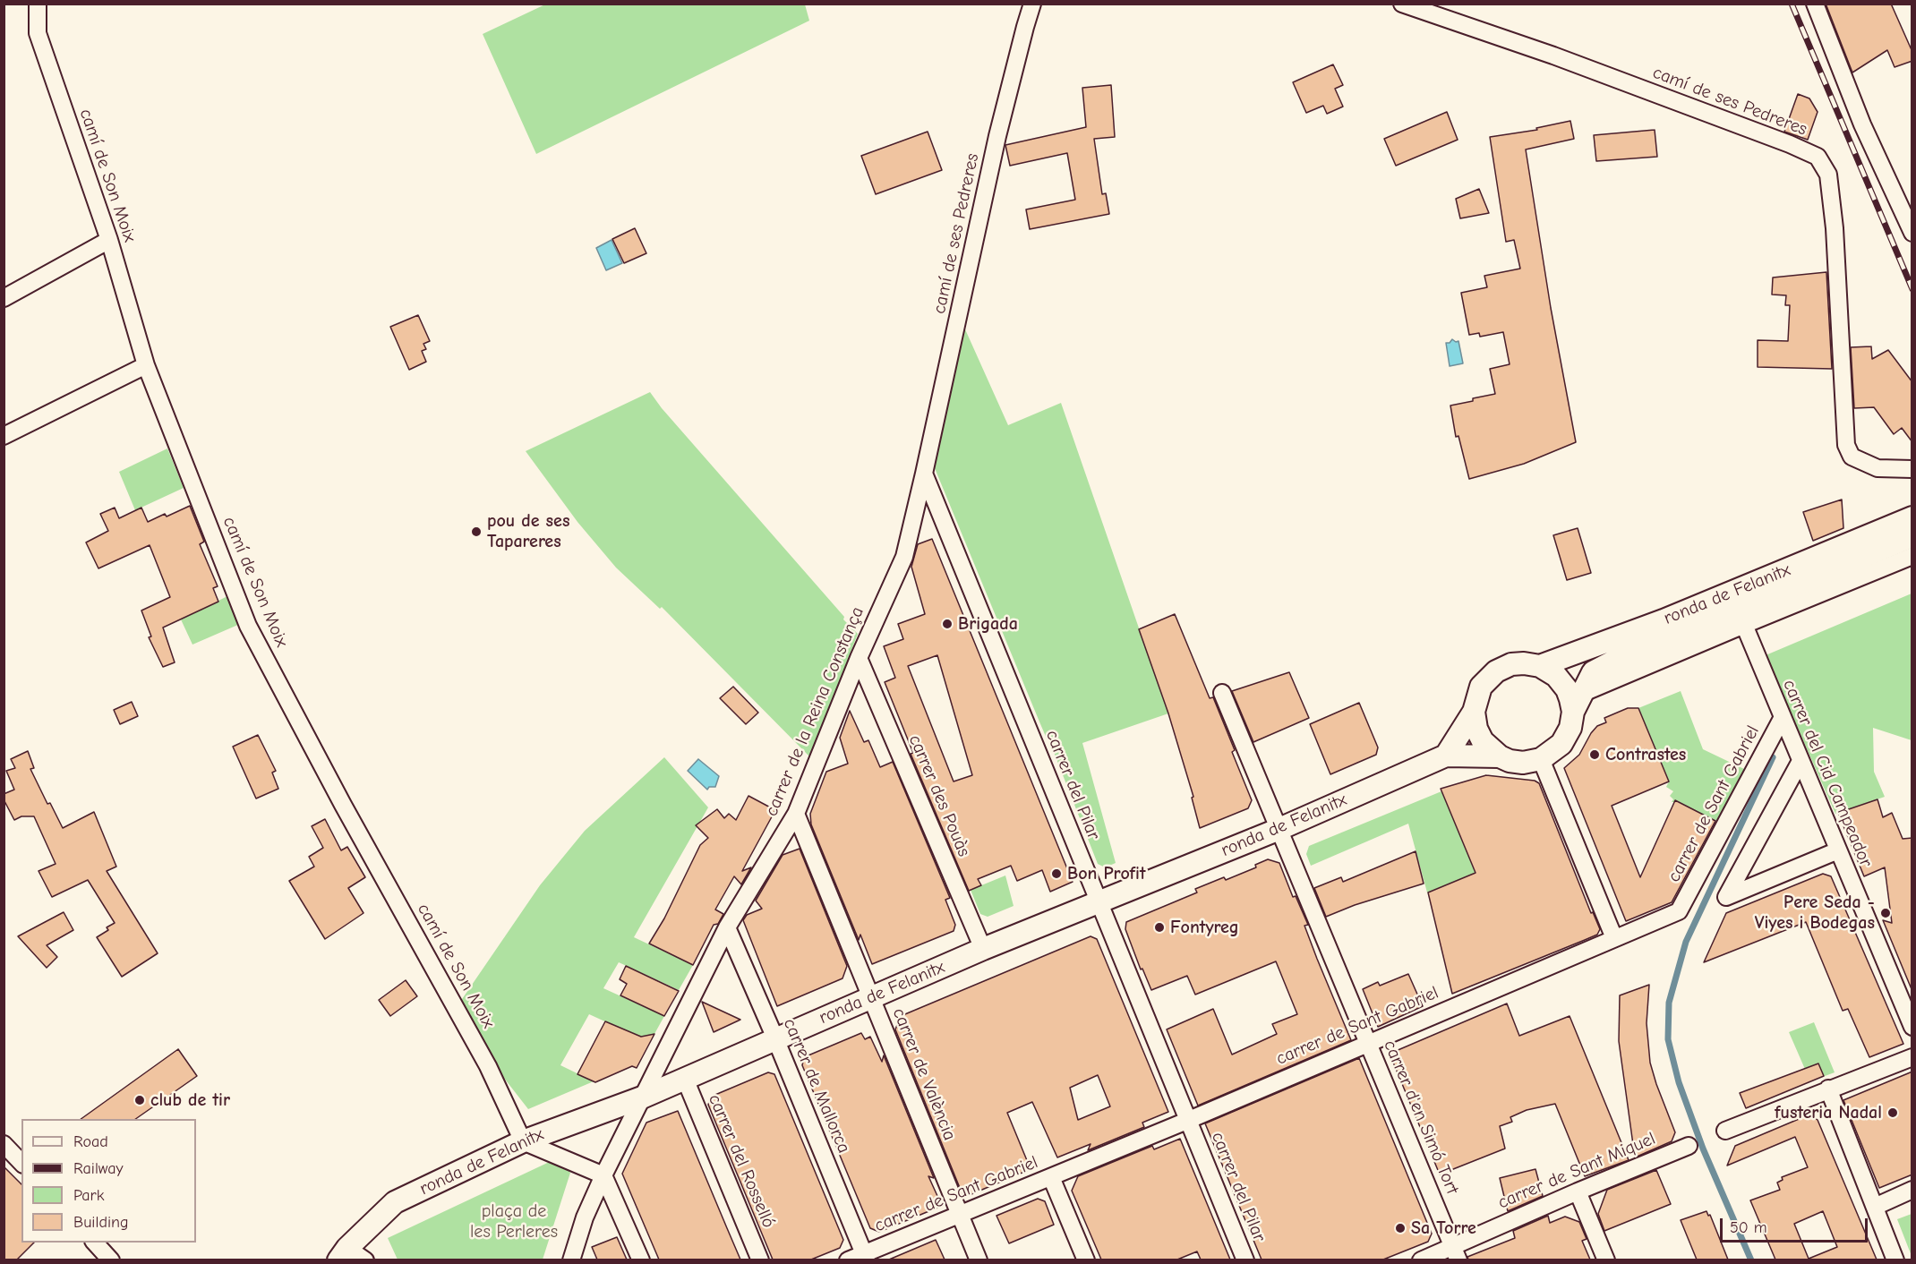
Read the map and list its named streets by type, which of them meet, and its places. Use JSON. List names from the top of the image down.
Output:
{
  "streets": {
    "main road": ["ronda de Felanitx"],
    "street": [
      "camí de ses Pedreres",
      "camí de Son Moix",
      "carrer de la Reina Constança",
      "carrer del Cid Campeador",
      "carrer del Pilar",
      "carrer des Pouàs",
      "carrer de Sant Gabriel",
      "carrer de València",
      "carrer de Mallorca",
      "carrer d'en Simó Tort",
      "carrer del Rosselló",
      "carrer de Sant Miquel"
    ]
  },
  "crossings": [
    ["camí de ses Pedreres", "carrer de la Reina Constança"],
    ["camí de ses Pedreres", "carrer del Pilar"],
    ["camí de Son Moix", "ronda de Felanitx"],
    ["ronda de Felanitx", "carrer de la Reina Constança"],
    ["ronda de Felanitx", "carrer del Pilar"],
    ["ronda de Felanitx", "carrer des Pouàs"],
    ["ronda de Felanitx", "carrer de València"],
    ["ronda de Felanitx", "carrer de Mallorca"],
    ["ronda de Felanitx", "carrer d'en Simó Tort"],
    ["ronda de Felanitx", "carrer del Rosselló"],
    ["carrer de la Reina Constança", "carrer del Pilar"],
    ["carrer de la Reina Constança", "carrer des Pouàs"],
    ["carrer de la Reina Constança", "carrer de València"],
    ["carrer de la Reina Constança", "carrer de Mallorca"],
    ["carrer del Cid Campeador", "carrer de Sant Gabriel"],
    ["carrer del Pilar", "carrer de Sant Gabriel"],
    ["carrer de Sant Gabriel", "carrer de València"],
    ["carrer de Sant Gabriel", "carrer de Mallorca"],
    ["carrer de Sant Gabriel", "carrer d'en Simó Tort"],
    ["carrer d'en Simó Tort", "carrer de Sant Miquel"]
  ],
  "parks": ["plaça de les Perleres"],
  "places": [
    "pou de ses Tapareres",
    "Brigada",
    "Contrastes",
    "Bon Profit",
    "Pere Seda - Viyes i Bodegas",
    "Fontyreg",
    "club de tir",
    "fusteria Nadal",
    "Sa Torre"
  ],
  "legend": [
    "Road",
    "Railway",
    "Park",
    "Building"
  ],
  "scale_bar": "50 m"
}
